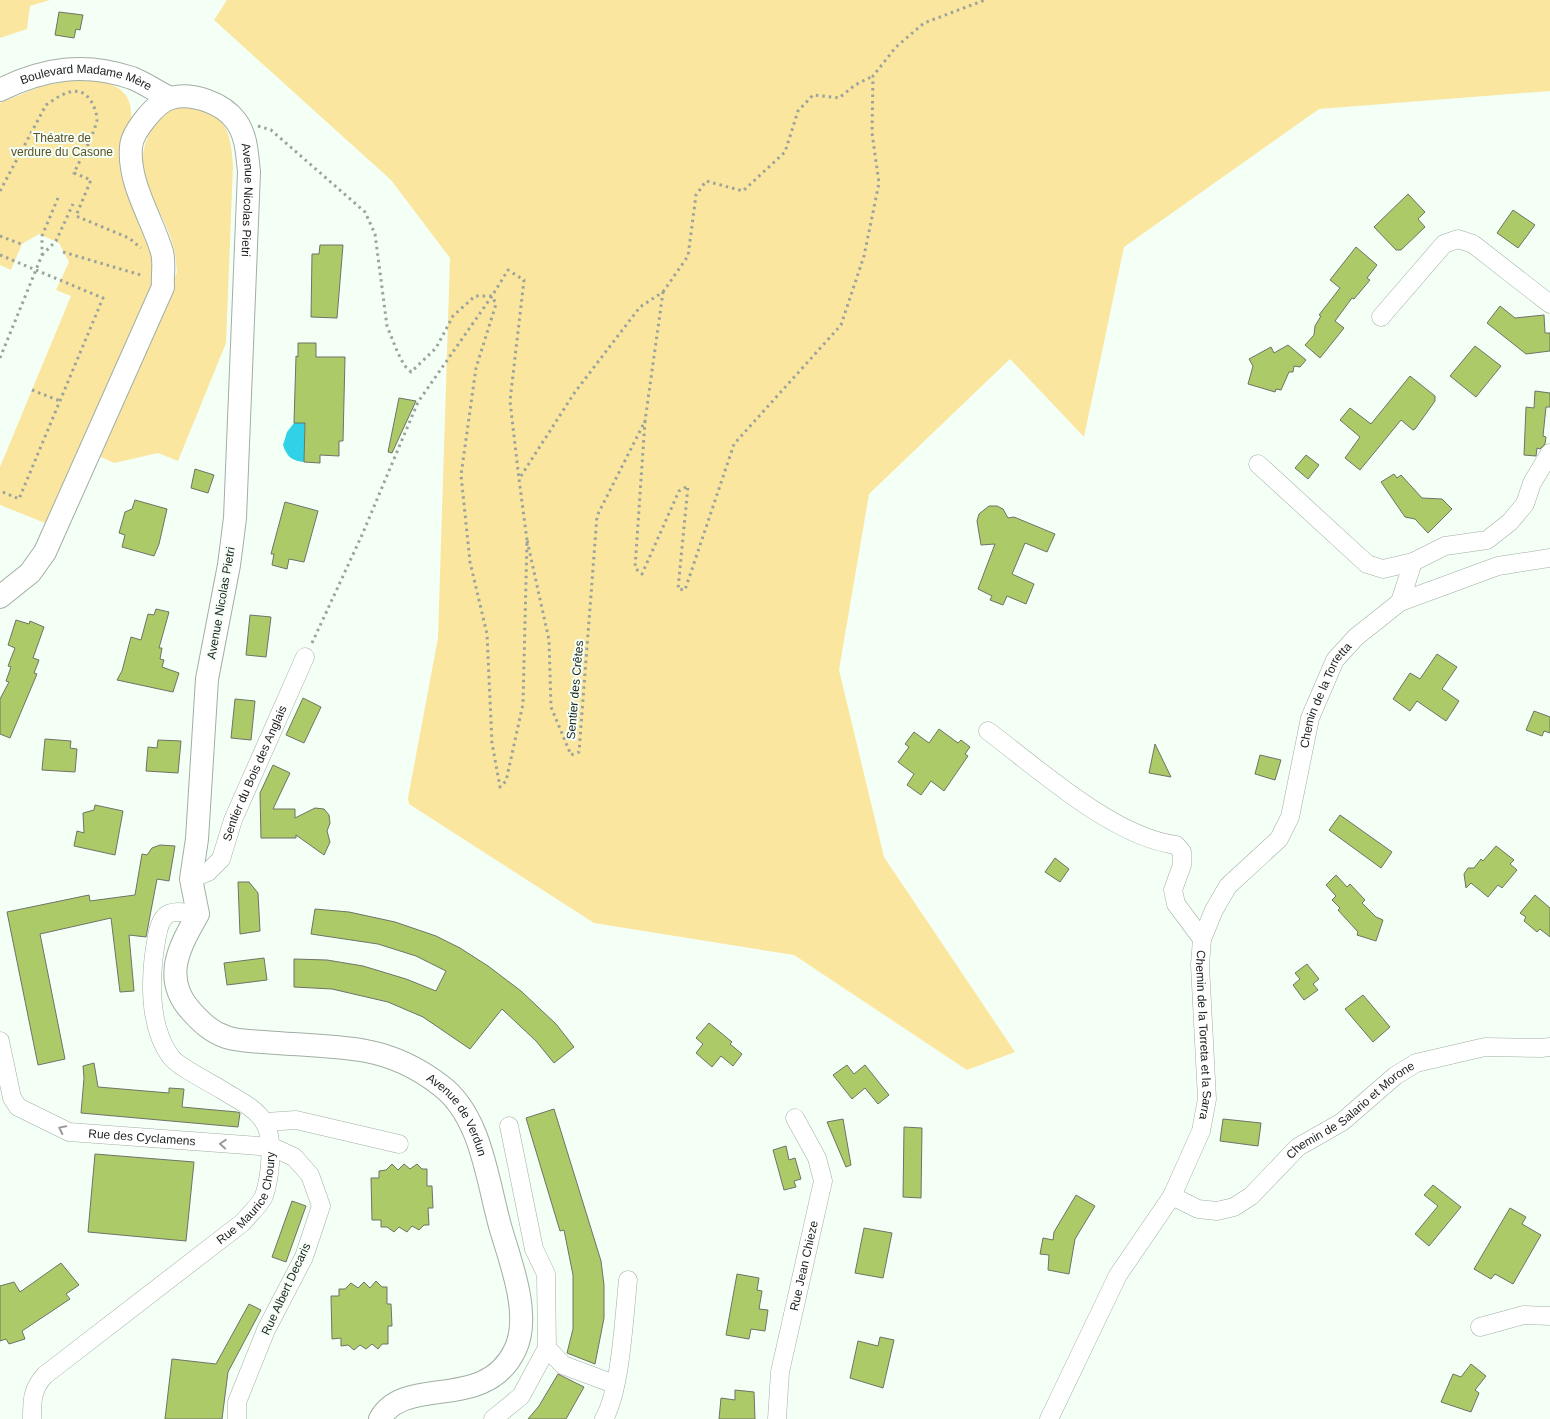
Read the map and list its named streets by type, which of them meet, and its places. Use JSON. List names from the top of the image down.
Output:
{
  "streets": {
    "main road": ["Boulevard Madame Mère", "Avenue Nicolas Pietri", "Avenue de Verdun"],
    "street": [
      "Chemin de la Torretta",
      "Sentier du Bois des Anglais",
      "Chemin de la Torreta et la Sarra",
      "Chemin de Salario et Morone",
      "Rue des Cyclamens",
      "Rue Maurice Choury",
      "Rue Jean Chieze",
      "Rue Albert Decaris"
    ],
    "path": ["Sentier des Crêtes"]
  },
  "crossings": [
    ["Boulevard Madame Mère", "Avenue Nicolas Pietri"],
    ["Avenue Nicolas Pietri", "Sentier du Bois des Anglais"],
    ["Avenue Nicolas Pietri", "Avenue de Verdun"],
    ["Chemin de la Torretta", "Chemin de la Torreta et la Sarra"],
    ["Chemin de la Torreta et la Sarra", "Chemin de Salario et Morone"],
    ["Rue des Cyclamens", "Rue Maurice Choury"],
    ["Rue des Cyclamens", "Rue Albert Decaris"],
    ["Rue Maurice Choury", "Rue Albert Decaris"]
  ],
  "one_way": ["Rue des Cyclamens"],
  "parks": ["Théatre de verdure du Casone"]
}
